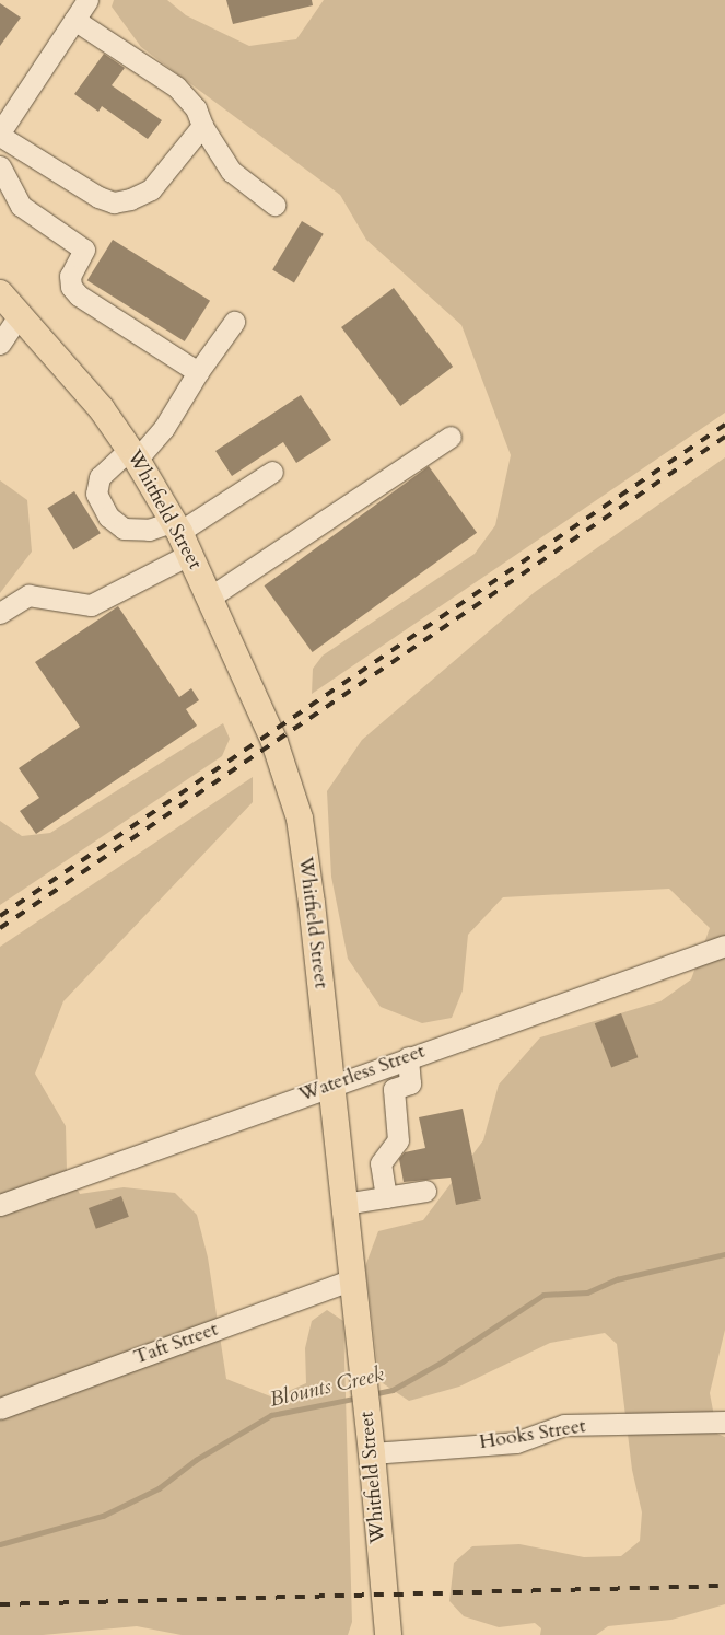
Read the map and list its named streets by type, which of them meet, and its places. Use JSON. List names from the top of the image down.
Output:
{
  "streets": {
    "main road": ["Whitfield Street"],
    "street": ["Waterless Street", "Taft Street", "Hooks Street"]
  },
  "crossings": [
    ["Whitfield Street", "Waterless Street"],
    ["Whitfield Street", "Taft Street"],
    ["Whitfield Street", "Hooks Street"]
  ],
  "water": ["Blounts Creek"]
}
